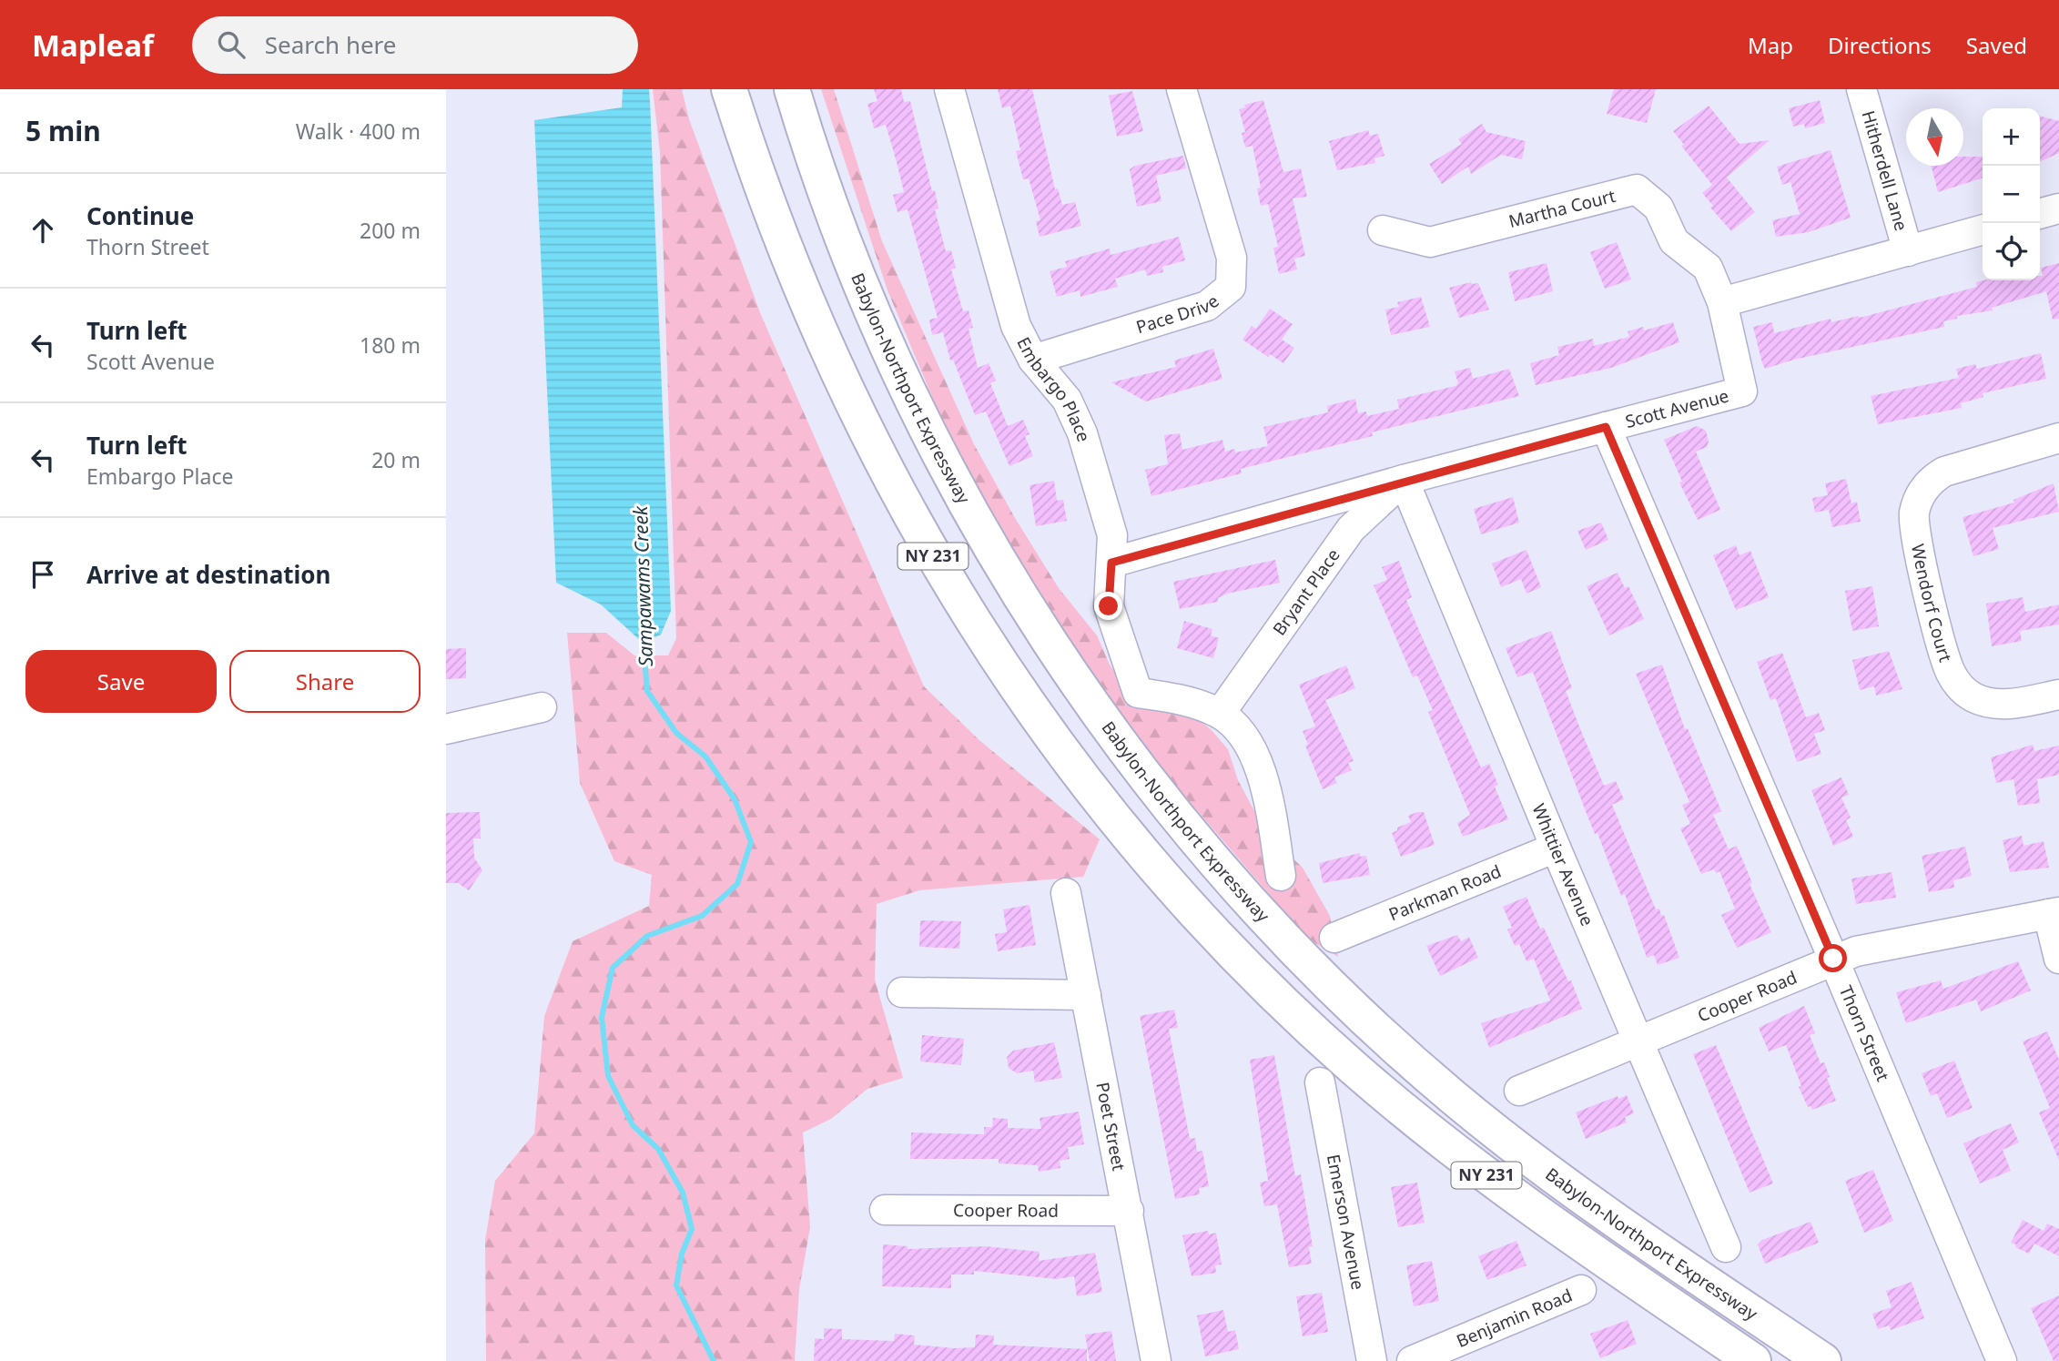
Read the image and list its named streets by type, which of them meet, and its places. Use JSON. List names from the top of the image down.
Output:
{
  "streets": {
    "main road": ["Babylon-Northport Expressway", "NY 231"],
    "street": [
      "Hitherdell Lane",
      "Martha Court",
      "Pace Drive",
      "Embargo Place",
      "Scott Avenue",
      "Bryant Place",
      "Wendorf Court",
      "Whittier Avenue",
      "Parkman Road",
      "Cooper Road",
      "Thorn Street",
      "Poet Street",
      "Emerson Avenue",
      "Benjamin Road"
    ]
  },
  "crossings": [
    ["Martha Court", "Scott Avenue"],
    ["Pace Drive", "Embargo Place"],
    ["Embargo Place", "Scott Avenue"],
    ["Embargo Place", "Bryant Place"],
    ["Scott Avenue", "Bryant Place"],
    ["Scott Avenue", "Whittier Avenue"],
    ["Scott Avenue", "Thorn Street"],
    ["Bryant Place", "Whittier Avenue"],
    ["Whittier Avenue", "Parkman Road"],
    ["Whittier Avenue", "Cooper Road"],
    ["Cooper Road", "Thorn Street"],
    ["Cooper Road", "Poet Street"]
  ],
  "water": ["Sampawams Creek"],
  "north": "bottom",
  "page": {
    "header": "Mapleaf",
    "search": "Search here",
    "nav": ["Map", "Directions", "Saved"],
    "heading": ["5 min", "Walk · 400 m"],
    "map_buttons": ["+", "−"],
    "list": [
      ["Continue", "Thorn Street", "200 m"],
      ["Turn left", "Scott Avenue", "180 m"],
      ["Turn left", "Embargo Place", "20 m"],
      "Arrive at destination"
    ],
    "buttons": ["Save", "Share"]
  }
}
